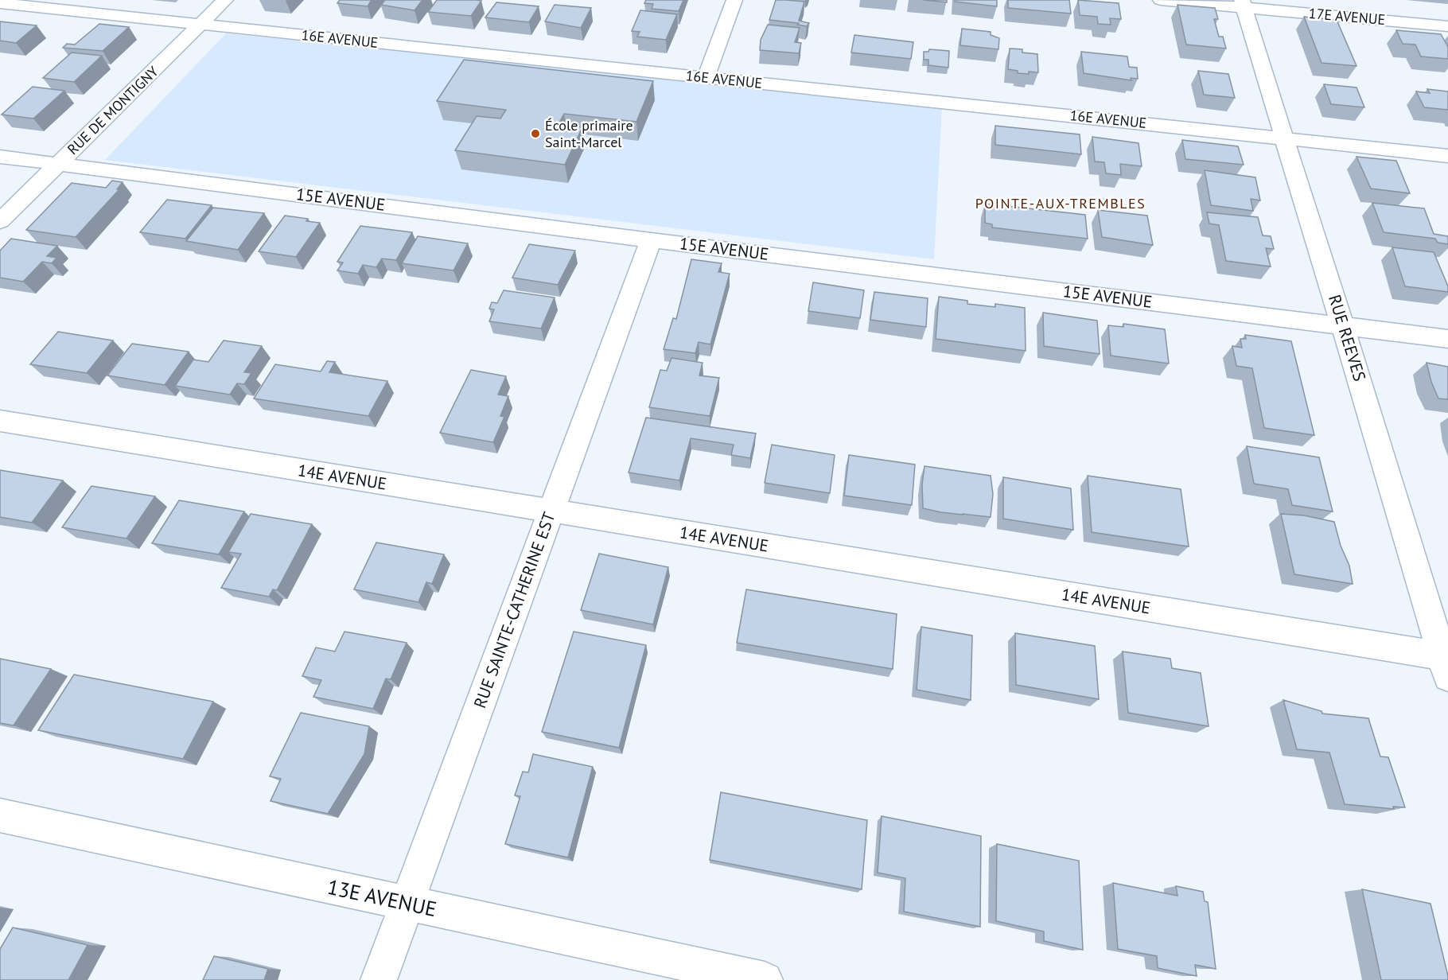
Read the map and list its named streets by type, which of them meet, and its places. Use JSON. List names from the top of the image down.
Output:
{
  "streets": {
    "street": [
      "17E AVENUE",
      "16E AVENUE",
      "RUE DE MONTIGNY",
      "15E AVENUE",
      "RUE REEVES",
      "14E AVENUE",
      "RUE SAINTE-CATHERINE EST",
      "13E AVENUE"
    ]
  },
  "crossings": [
    ["17E AVENUE", "RUE REEVES"],
    ["16E AVENUE", "RUE DE MONTIGNY"],
    ["16E AVENUE", "RUE REEVES"],
    ["RUE DE MONTIGNY", "15E AVENUE"],
    ["15E AVENUE", "RUE REEVES"],
    ["15E AVENUE", "RUE SAINTE-CATHERINE EST"],
    ["RUE REEVES", "14E AVENUE"],
    ["14E AVENUE", "RUE SAINTE-CATHERINE EST"],
    ["RUE SAINTE-CATHERINE EST", "13E AVENUE"]
  ],
  "districts": ["POINTE-AUX-TREMBLES"],
  "places": ["École primaire Saint-Marcel"]
}
